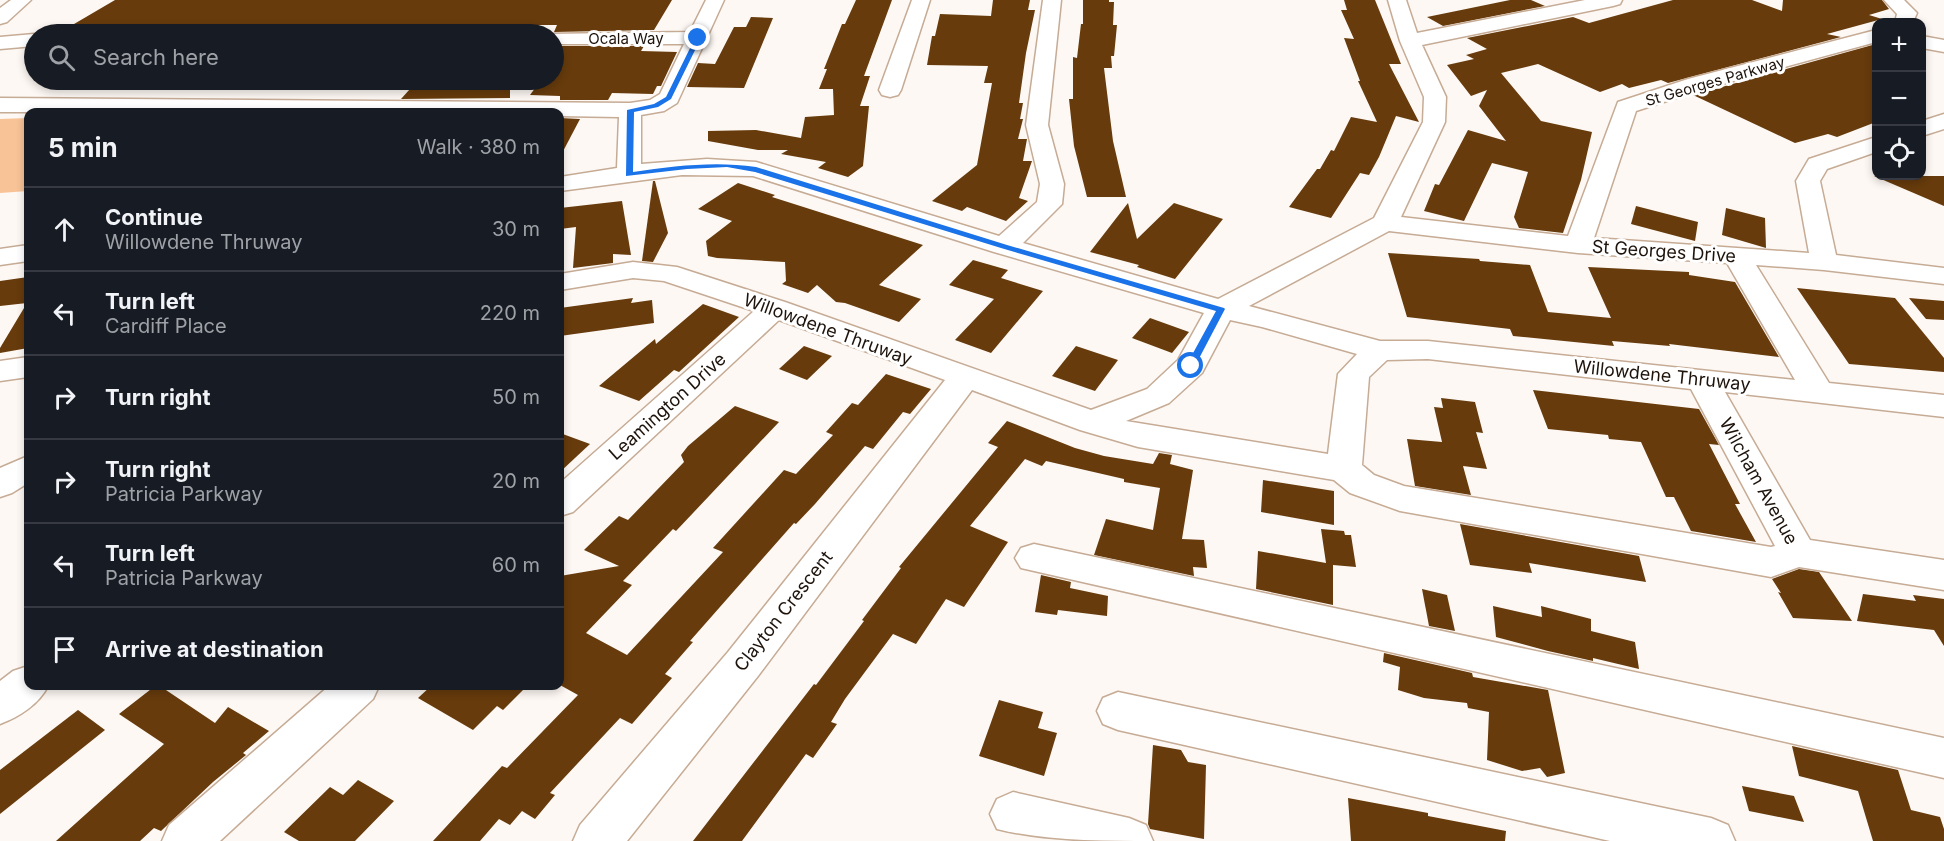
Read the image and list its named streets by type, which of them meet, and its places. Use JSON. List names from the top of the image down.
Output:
{
  "streets": {
    "street": [
      "Ocala Way",
      "St Georges Parkway",
      "St Georges Drive",
      "Willowdene Thruway",
      "Leamington Drive",
      "Wilcham Avenue",
      "Clayton Crescent"
    ]
  },
  "crossings": [
    ["St Georges Parkway", "St Georges Drive"],
    ["Willowdene Thruway", "Leamington Drive"],
    ["Willowdene Thruway", "Wilcham Avenue"],
    ["Willowdene Thruway", "Clayton Crescent"]
  ],
  "page": {
    "map_buttons": ["+", "−"],
    "search": "Search here",
    "heading": ["5 min", "Walk · 380 m"],
    "list": [
      ["Continue", "Willowdene Thruway", "30 m"],
      ["Turn left", "Cardiff Place", "220 m"],
      ["Turn right", "50 m"],
      ["Turn right", "Patricia Parkway", "20 m"],
      ["Turn left", "Patricia Parkway", "60 m"],
      "Arrive at destination"
    ]
  }
}
